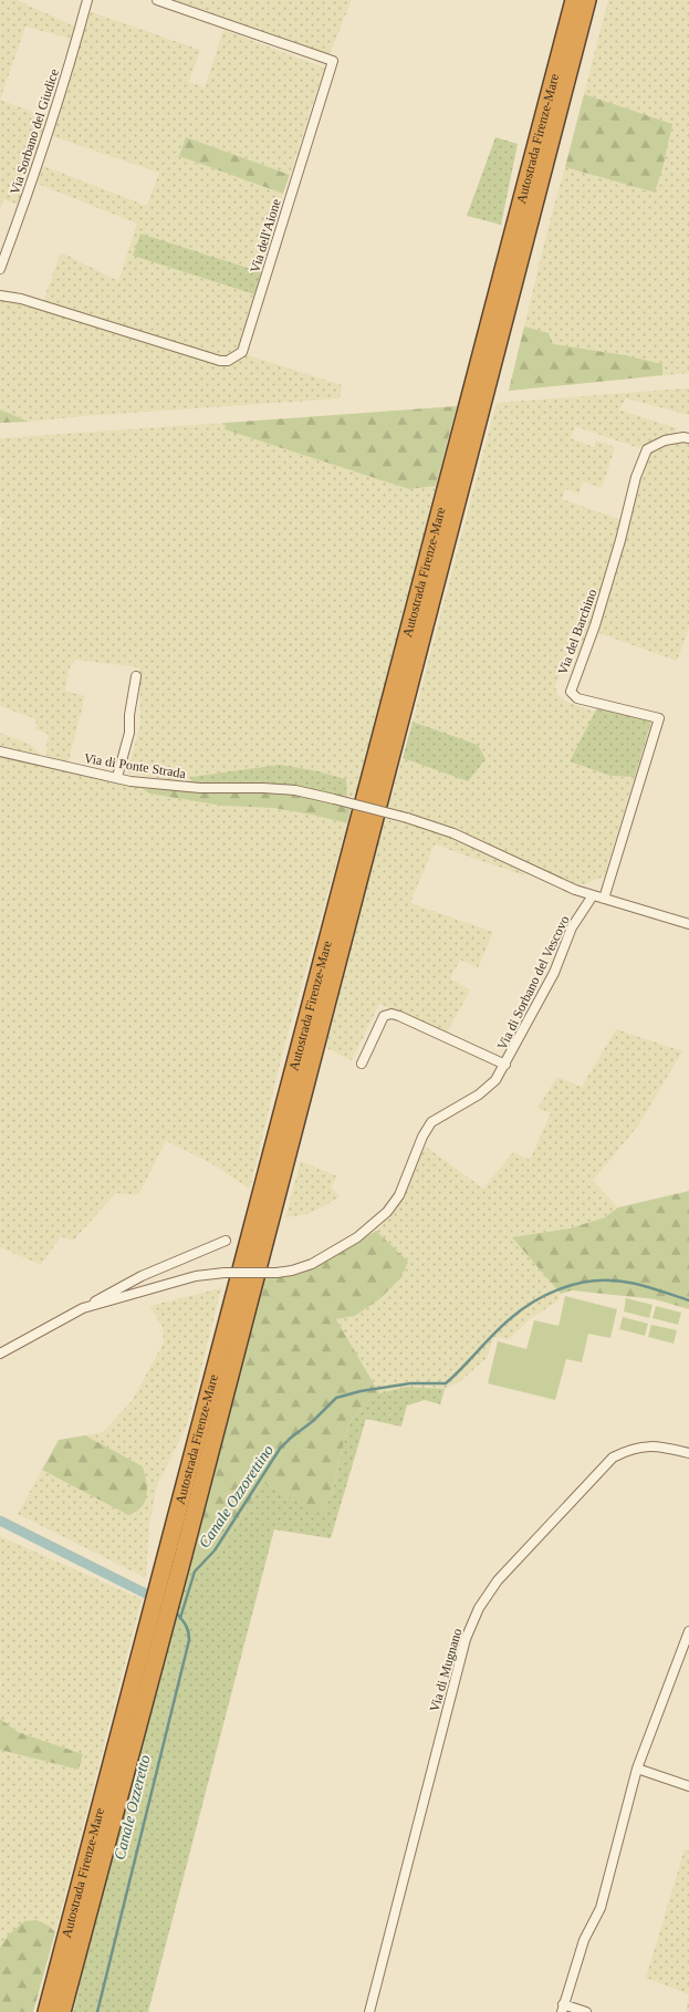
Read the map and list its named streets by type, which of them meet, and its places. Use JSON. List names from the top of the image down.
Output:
{
  "streets": {
    "highway": ["Autostrada Firenze-Mare"],
    "street": [
      "Via Sorbano del Giudice",
      "Via dell'Aione",
      "Via del Barchino",
      "Via di Ponte Strada",
      "Via di Sorbano del Vescovo",
      "Via di Mugnano"
    ]
  },
  "crossings": [
    ["Via di Ponte Strada", "Via di Sorbano del Vescovo"]
  ],
  "water": ["Canale Ozzorettino", "Canale Ozzeretto"]
}
